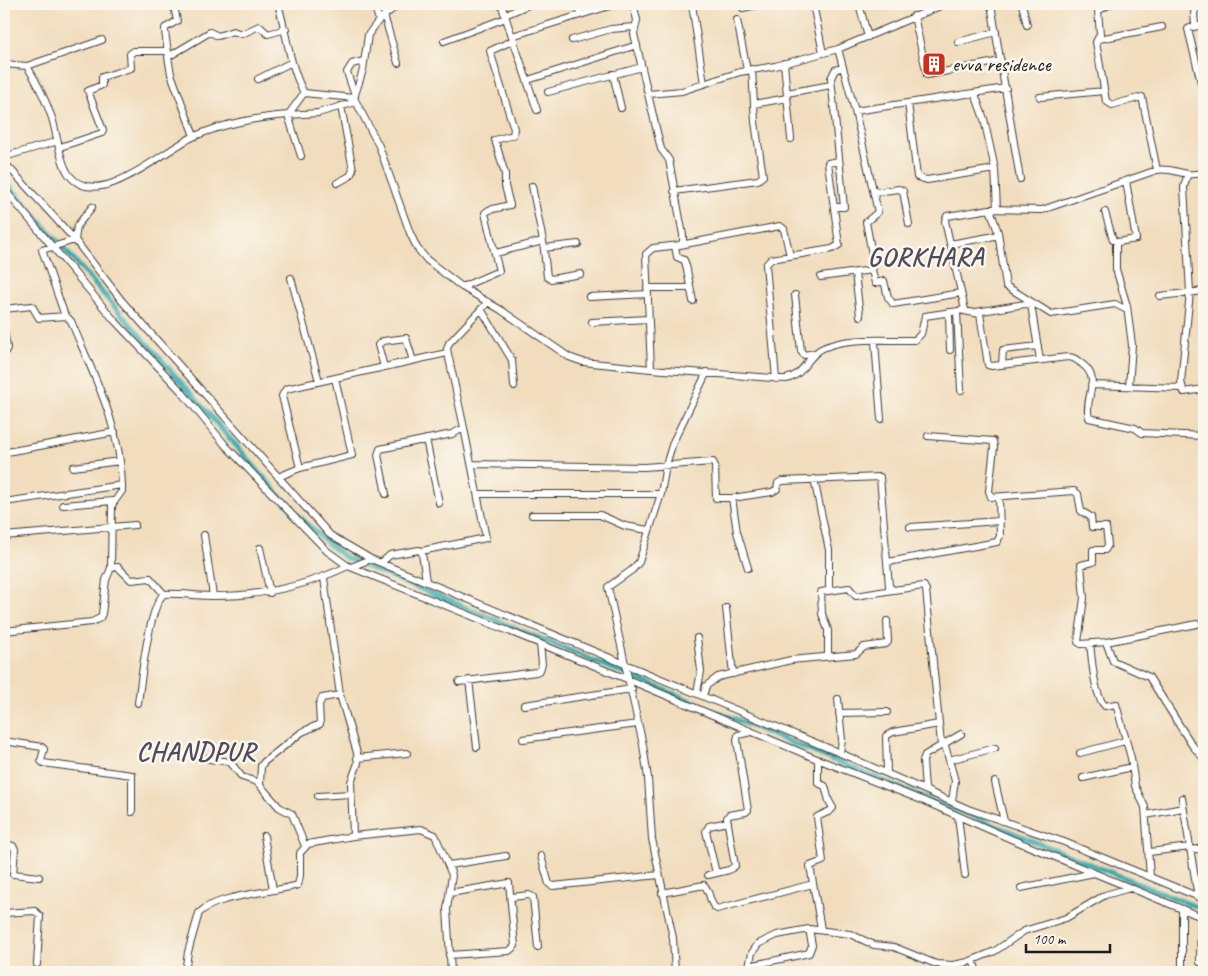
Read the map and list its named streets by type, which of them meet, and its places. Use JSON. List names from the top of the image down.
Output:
{
  "districts": ["GORKHARA", "CHANDPUR"],
  "places": {
    "building": ["evva residence"]
  },
  "scale_bar": "100 m"
}
